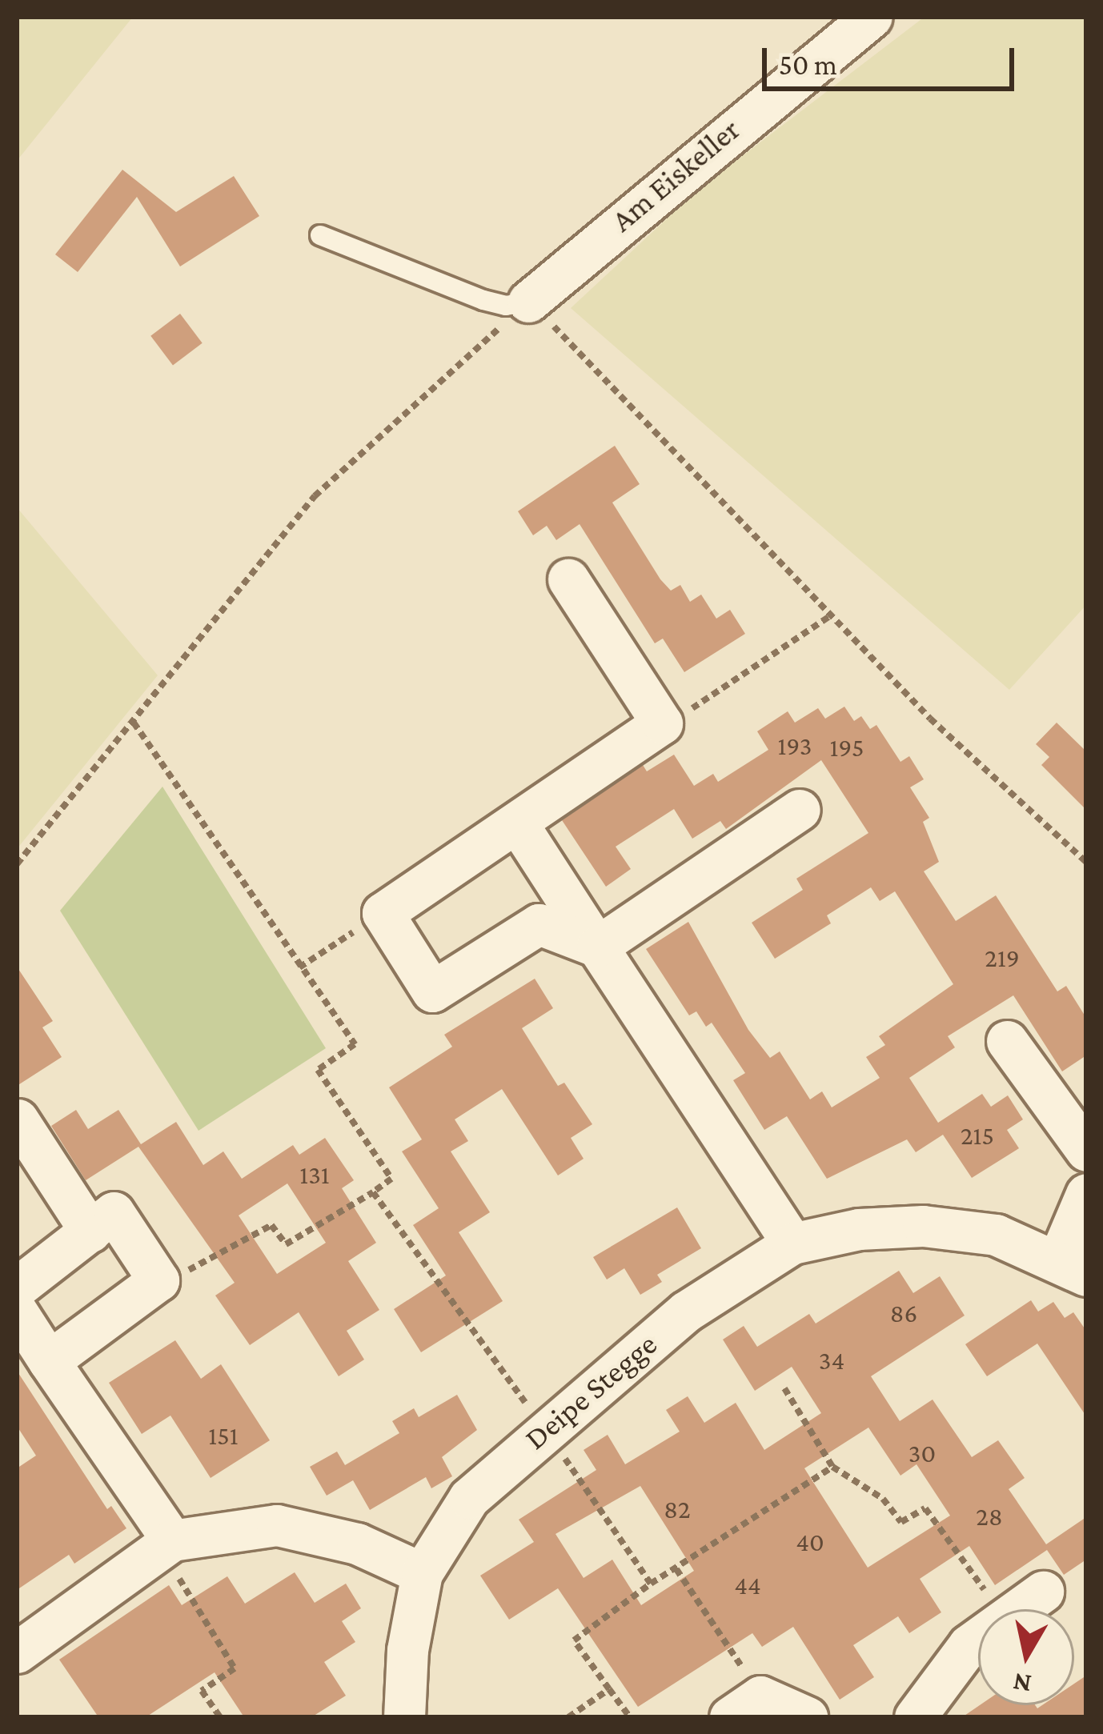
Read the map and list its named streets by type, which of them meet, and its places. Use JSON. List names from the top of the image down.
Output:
{
  "streets": {
    "street": ["Am Eiskeller", "Deipe Stegge"]
  },
  "house_numbers": [
    "193",
    "195",
    "219",
    "215",
    "131",
    "86",
    "34",
    "151",
    "30",
    "82",
    "28",
    "40",
    "44"
  ],
  "scale_bar": "50 m",
  "north": "bottom"
}
